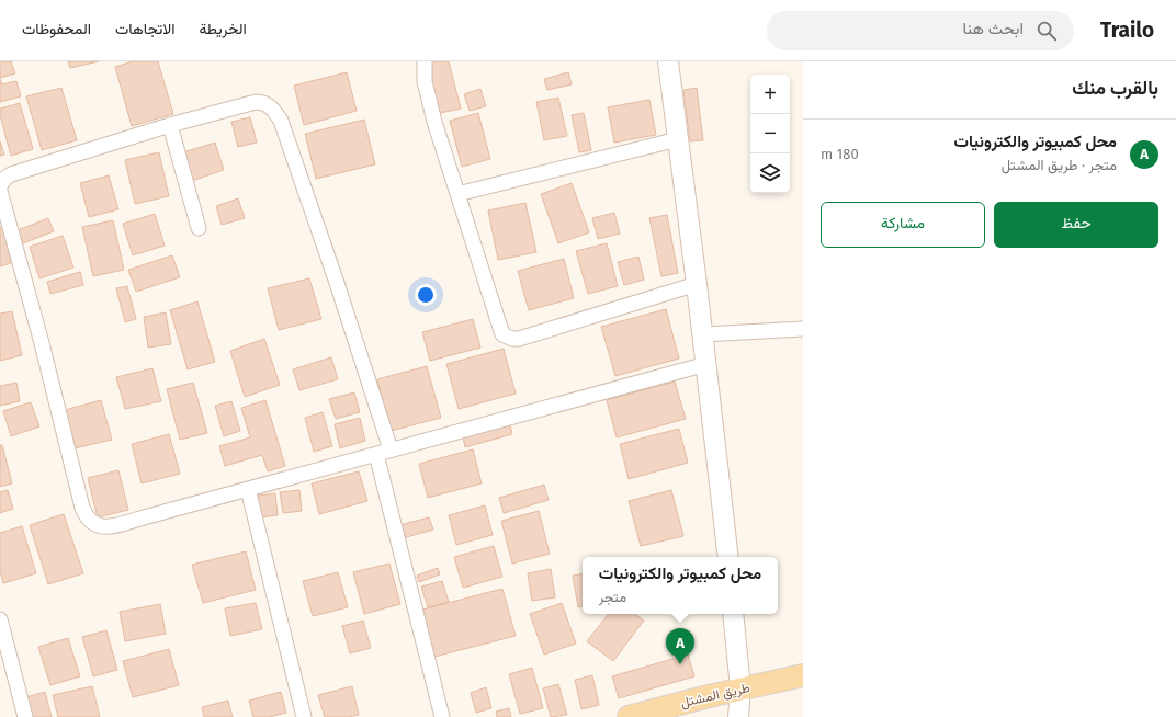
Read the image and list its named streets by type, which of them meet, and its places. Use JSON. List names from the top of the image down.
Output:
{
  "streets": {
    "main road": ["طريق المشتل"]
  },
  "page": {
    "header": "Trailo",
    "search": "ابحث هنا",
    "nav": ["الخريطة", "الاتجاهات", "المحفوظات"],
    "heading": "بالقرب منك",
    "map_buttons": ["+", "−"],
    "list": [
      {
        "mark": "A",
        "name": "محل كمبيوتر والكترونيات",
        "note": "متجر · طريق المشتل",
        "value": "180 m"
      }
    ],
    "buttons": ["حفظ", "مشاركة"],
    "popup": ["محل كمبيوتر والكترونيات", "متجر"],
    "pins": "A"
  }
}
